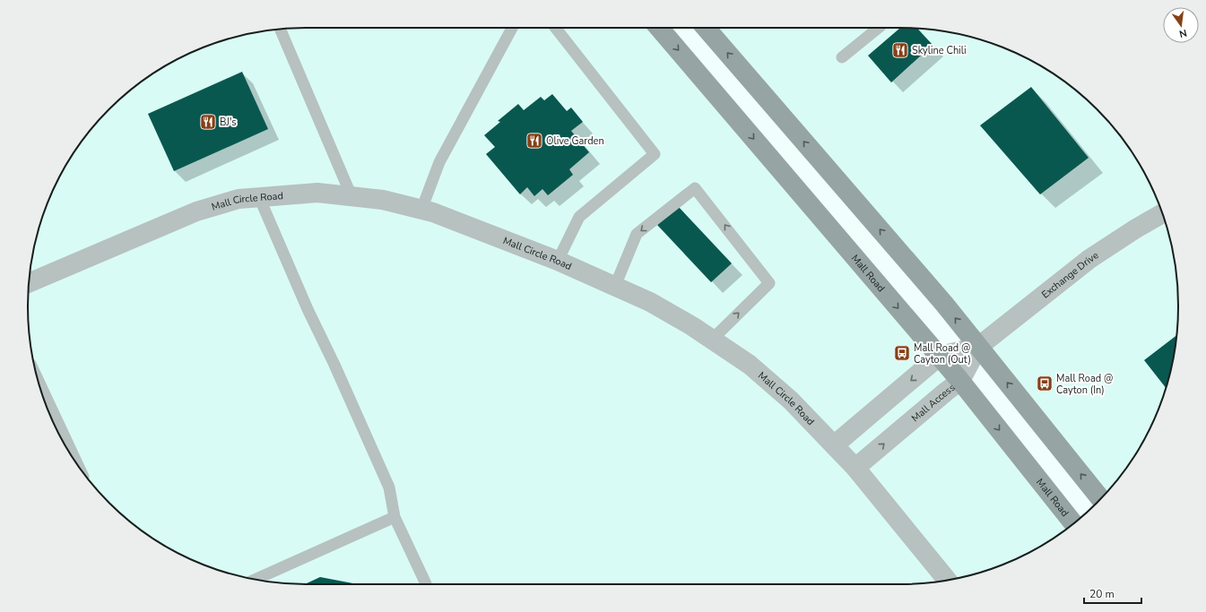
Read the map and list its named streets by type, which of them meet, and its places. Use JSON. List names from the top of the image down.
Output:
{
  "streets": {
    "main road": ["Mall Road"],
    "street": ["Mall Circle Road", "Exchange Drive", "Mall Access"]
  },
  "crossings": [
    ["Mall Circle Road", "Mall Access"],
    ["Mall Road", "Mall Access"],
    ["Exchange Drive", "Mall Access"]
  ],
  "places": {
    "restaurant": ["Skyline Chili", "BJ's", "Olive Garden"],
    "bus stop": ["Mall Road @ Cayton (Out)", "Mall Road @ Cayton (In)"]
  },
  "scale_bar": "20 m",
  "north": "bottom"
}
